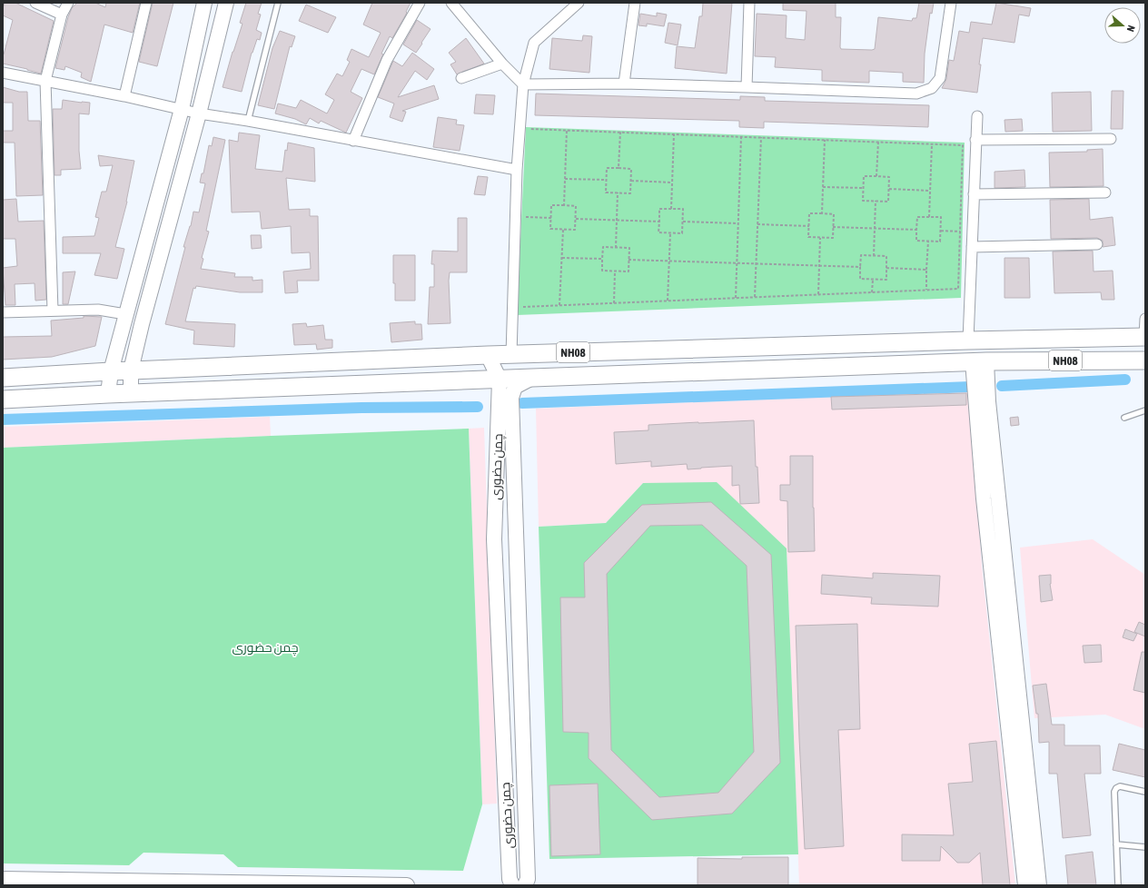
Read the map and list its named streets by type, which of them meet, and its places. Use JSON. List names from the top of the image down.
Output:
{
  "streets": {
    "highway": ["NH08"],
    "main road": ["چمن حضوری"]
  },
  "crossings": [
    ["NH08", "چمن حضوری"]
  ],
  "parks": ["چمن حضوری"],
  "north": "right"
}
